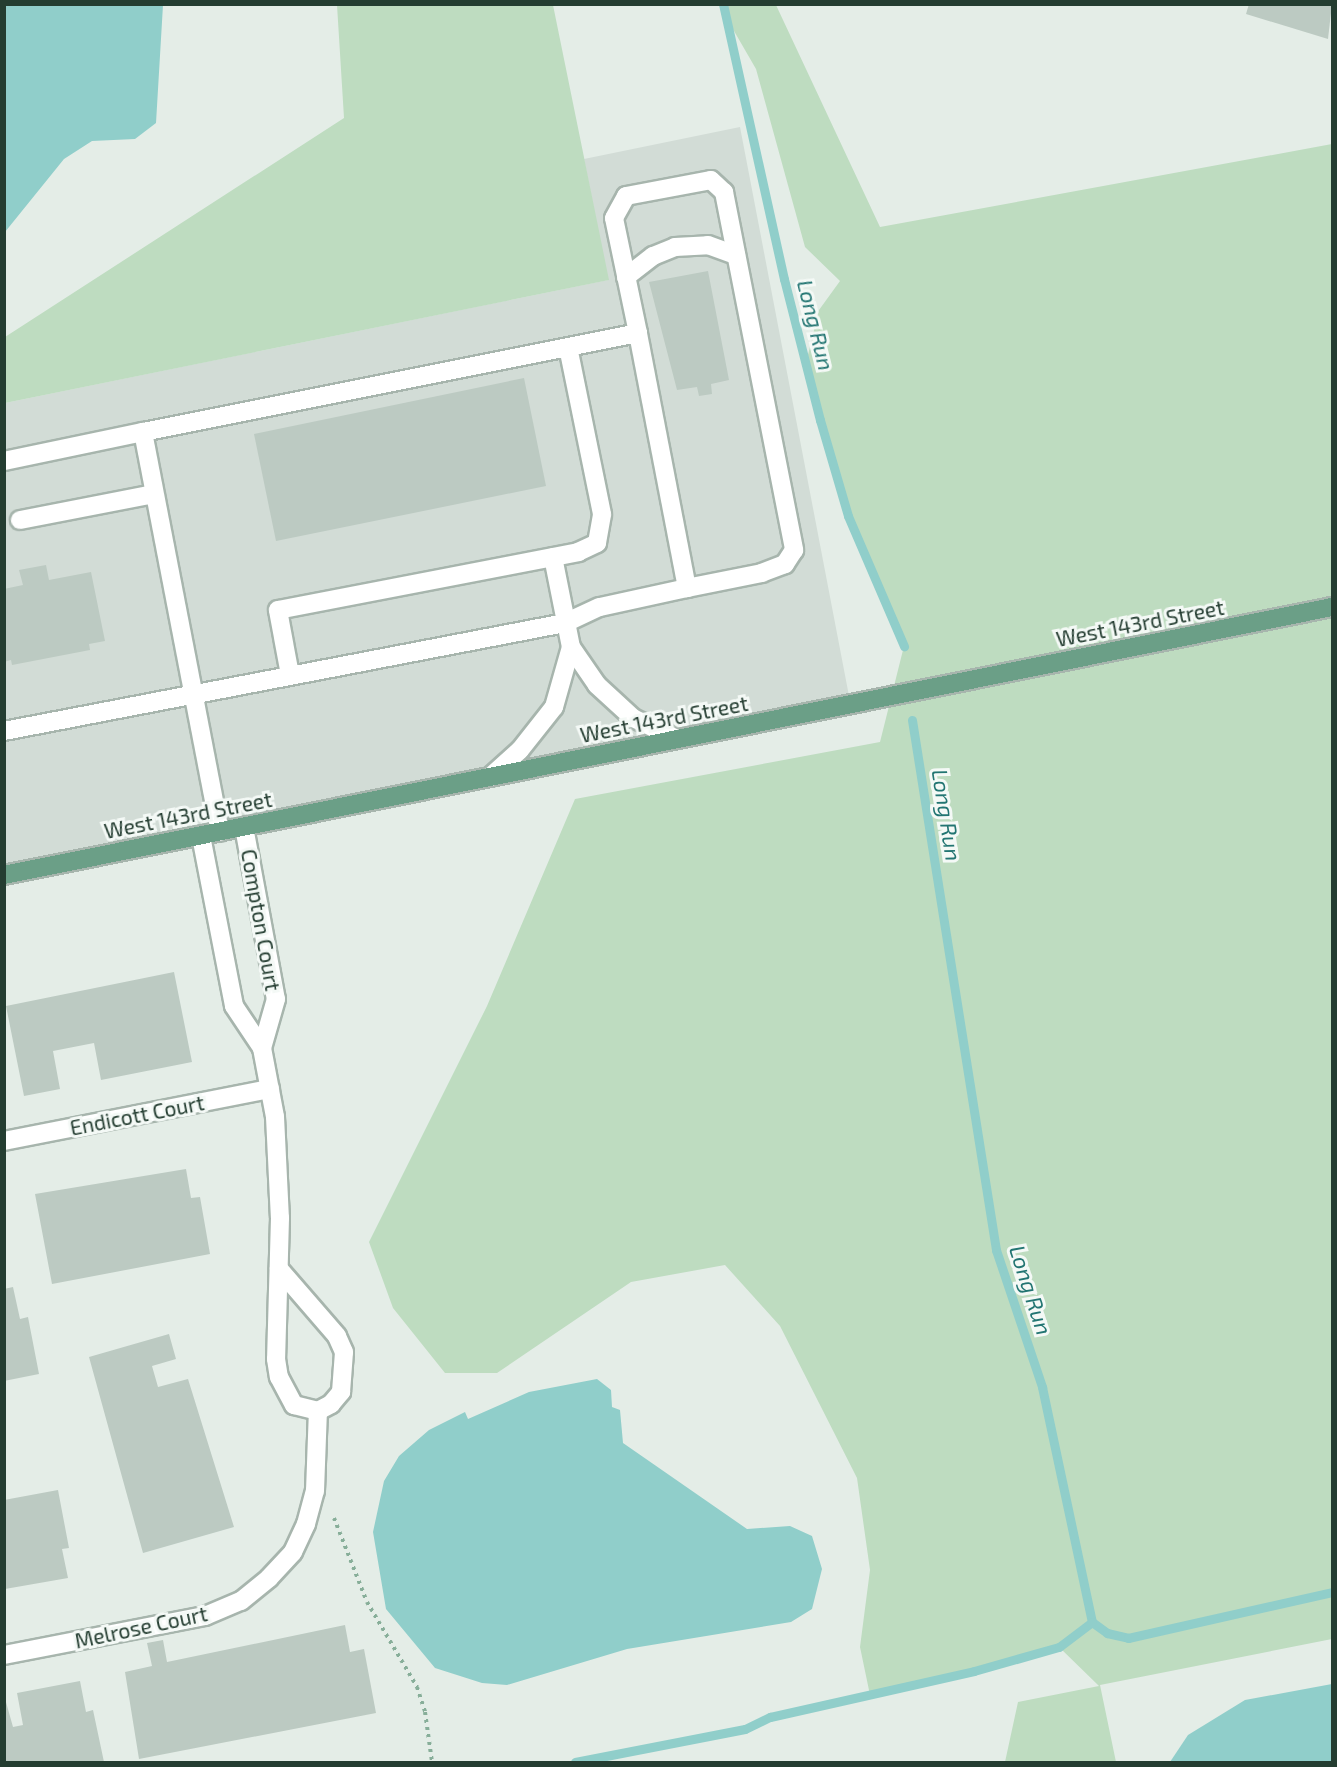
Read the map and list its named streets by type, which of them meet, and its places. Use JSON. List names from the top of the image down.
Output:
{
  "streets": {
    "main road": ["West 143rd Street"],
    "street": ["Compton Court", "Endicott Court", "Melrose Court"]
  },
  "crossings": [
    ["West 143rd Street", "Compton Court"],
    ["Compton Court", "Endicott Court"],
    ["Compton Court", "Melrose Court"]
  ],
  "water": ["Long Run"]
}
